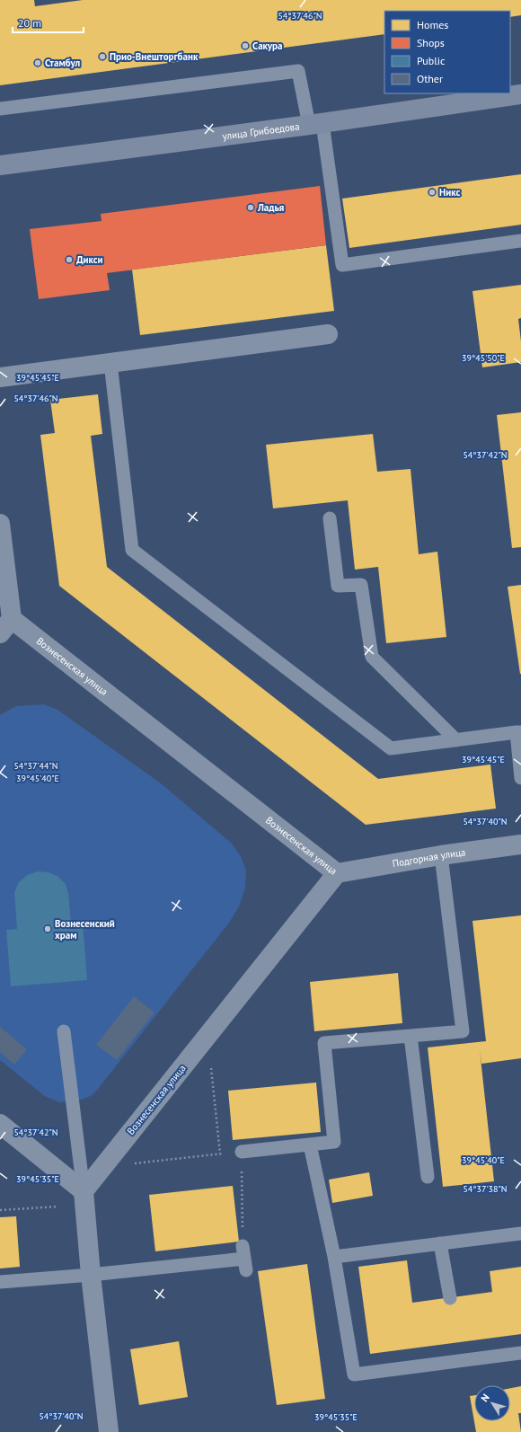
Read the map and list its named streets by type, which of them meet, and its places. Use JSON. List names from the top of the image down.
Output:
{
  "streets": {
    "main road": ["улица Грибоедова"],
    "street": ["Вознесенская улица", "Подгорная улица"]
  },
  "crossings": [
    ["Вознесенская улица", "Подгорная улица"]
  ],
  "places": [
    "Сакура",
    "Прио-Внешторгбанк",
    "Стамбул",
    "Никс",
    "Ладья",
    "Дикси",
    "Вознесенский храм"
  ],
  "legend": [
    "Homes",
    "Shops",
    "Public",
    "Other"
  ],
  "scale_bar": "20 m",
  "north": "top left",
  "coordinates": [
    "54°37'46\"N",
    "39°45'50\"E",
    "39°45'45\"E",
    "54°37'42\"N",
    "54°37'44\"N",
    "39°45'40\"E",
    "54°37'40\"N",
    "39°45'35\"E",
    "54°37'38\"N"
  ]
}
